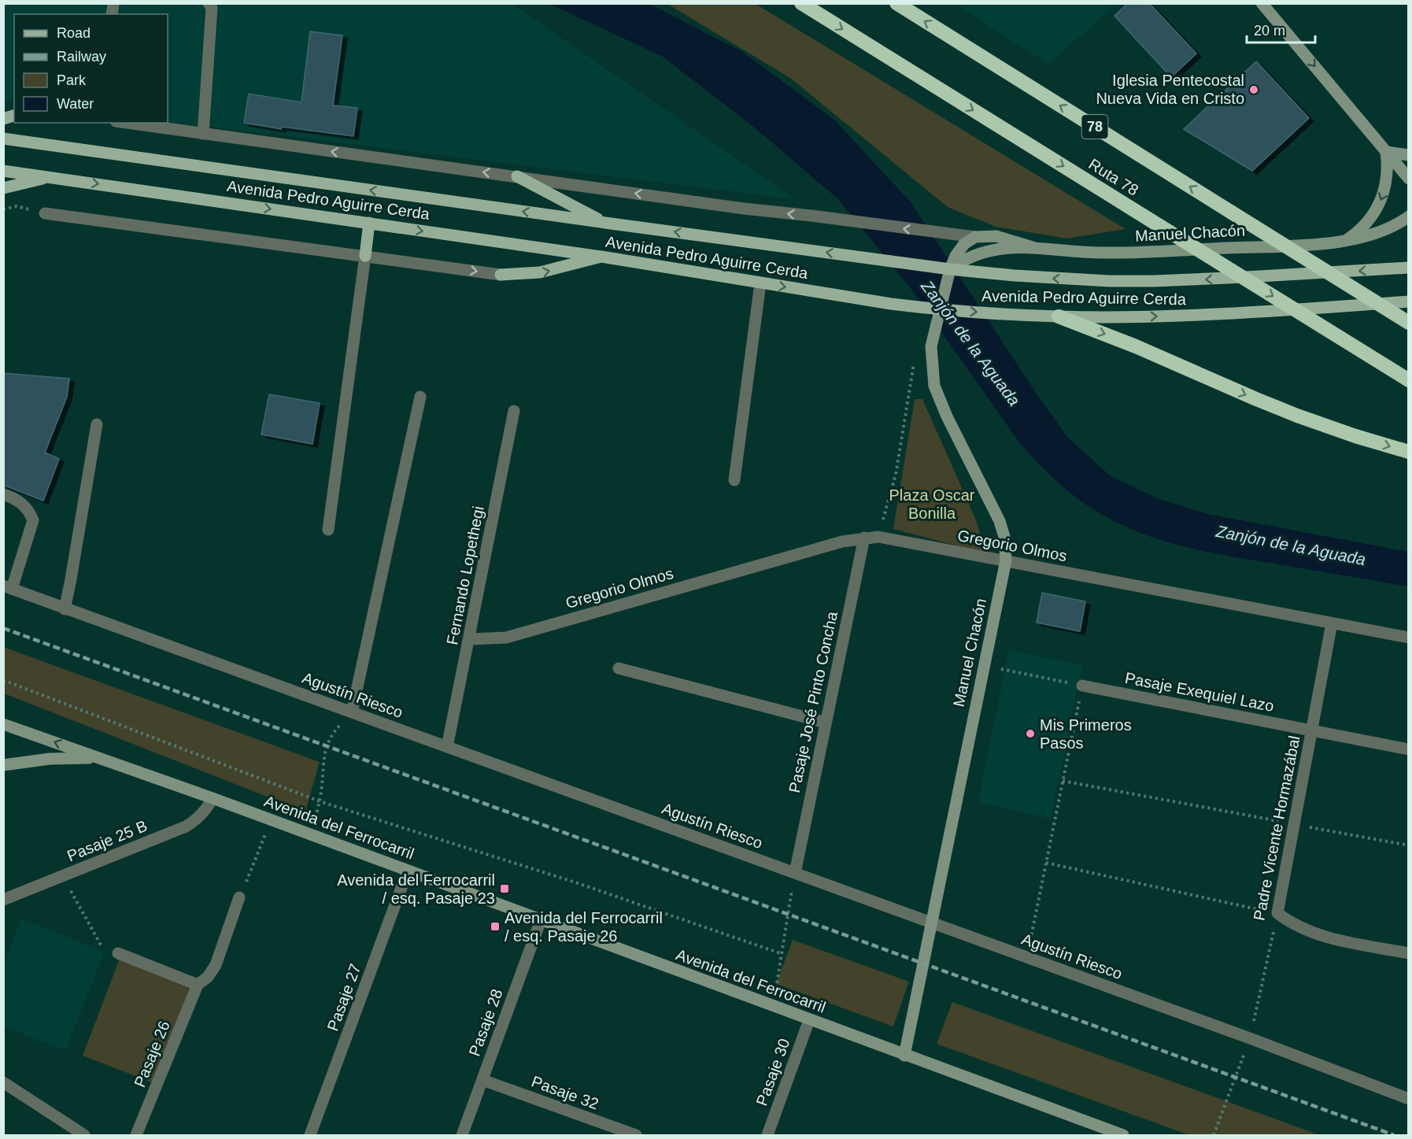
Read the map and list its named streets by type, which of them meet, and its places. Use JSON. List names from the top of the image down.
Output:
{
  "streets": {
    "highway": ["78", "Ruta 78"],
    "main road": ["Avenida Pedro Aguirre Cerda"],
    "street": [
      "Manuel Chacón",
      "Gregorio Olmos",
      "Fernando Lopethegi",
      "Pasaje Exequiel Lazo",
      "Agustín Riesco",
      "Pasaje José Pinto Concha",
      "Avenida del Ferrocarril",
      "Padre Vicente Hormazábal",
      "Pasaje 25 B",
      "Pasaje 27",
      "Pasaje 28",
      "Pasaje 26",
      "Pasaje 30",
      "Pasaje 32"
    ]
  },
  "crossings": [
    ["Avenida Pedro Aguirre Cerda", "Manuel Chacón"],
    ["Manuel Chacón", "Gregorio Olmos"],
    ["Manuel Chacón", "Agustín Riesco"],
    ["Manuel Chacón", "Avenida del Ferrocarril"],
    ["Gregorio Olmos", "Fernando Lopethegi"],
    ["Gregorio Olmos", "Pasaje José Pinto Concha"],
    ["Gregorio Olmos", "Padre Vicente Hormazábal"],
    ["Fernando Lopethegi", "Agustín Riesco"],
    ["Pasaje Exequiel Lazo", "Padre Vicente Hormazábal"],
    ["Agustín Riesco", "Pasaje José Pinto Concha"],
    ["Agustín Riesco", "Padre Vicente Hormazábal"],
    ["Avenida del Ferrocarril", "Pasaje 25 B"],
    ["Avenida del Ferrocarril", "Pasaje 27"],
    ["Avenida del Ferrocarril", "Pasaje 28"],
    ["Avenida del Ferrocarril", "Pasaje 30"],
    ["Pasaje 28", "Pasaje 32"]
  ],
  "water": ["Zanjón de la Aguada"],
  "parks": ["Plaza Oscar Bonilla"],
  "places": {
    "other": ["Iglesia Pentecostal Nueva Vida en Cristo", "Mis Primeros Pasos"],
    "transit": ["Avenida del Ferrocarril / esq. Pasaje 23", "Avenida del Ferrocarril / esq. Pasaje 26"]
  },
  "legend": [
    "Road",
    "Railway",
    "Park",
    "Water"
  ],
  "scale_bar": "20 m"
}
